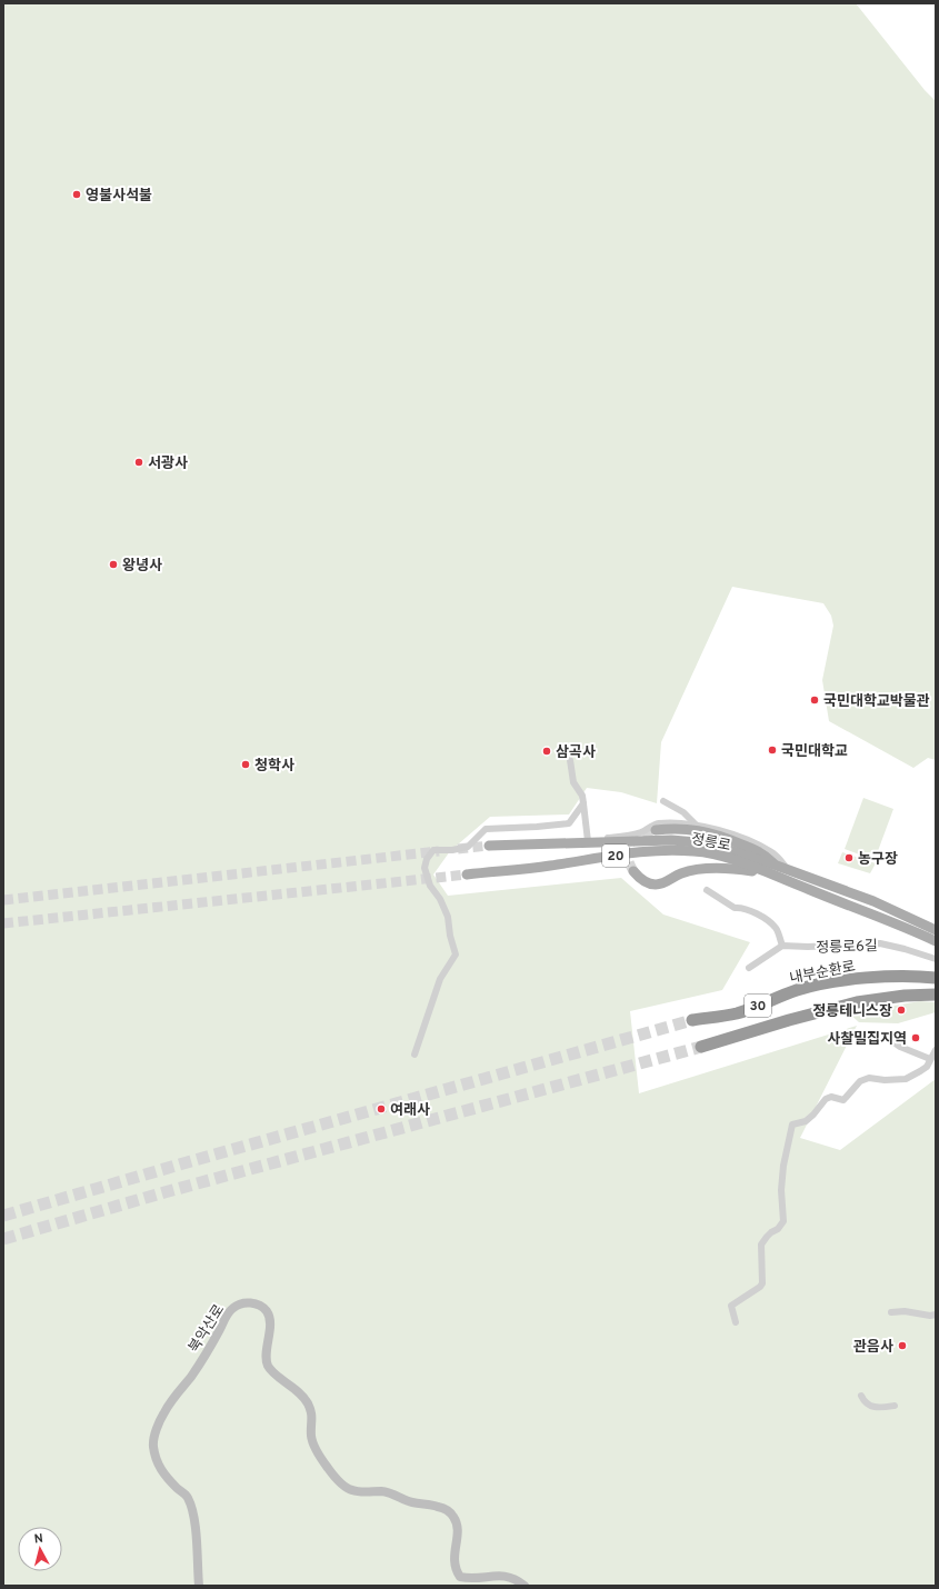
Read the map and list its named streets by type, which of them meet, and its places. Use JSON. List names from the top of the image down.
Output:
{
  "streets": {
    "highway": ["내부순환로", "30"],
    "main road": ["정릉로", "20"],
    "street": ["정릉로6길", "북악산로"]
  },
  "places": [
    "영불사석불",
    "서광사",
    "왕녕사",
    "국민대학교박물관",
    "국민대학교",
    "삼곡사",
    "청학사",
    "농구장",
    "정릉테니스장",
    "사찰밀집지역",
    "여래사",
    "관음사"
  ],
  "north": "top"
}
